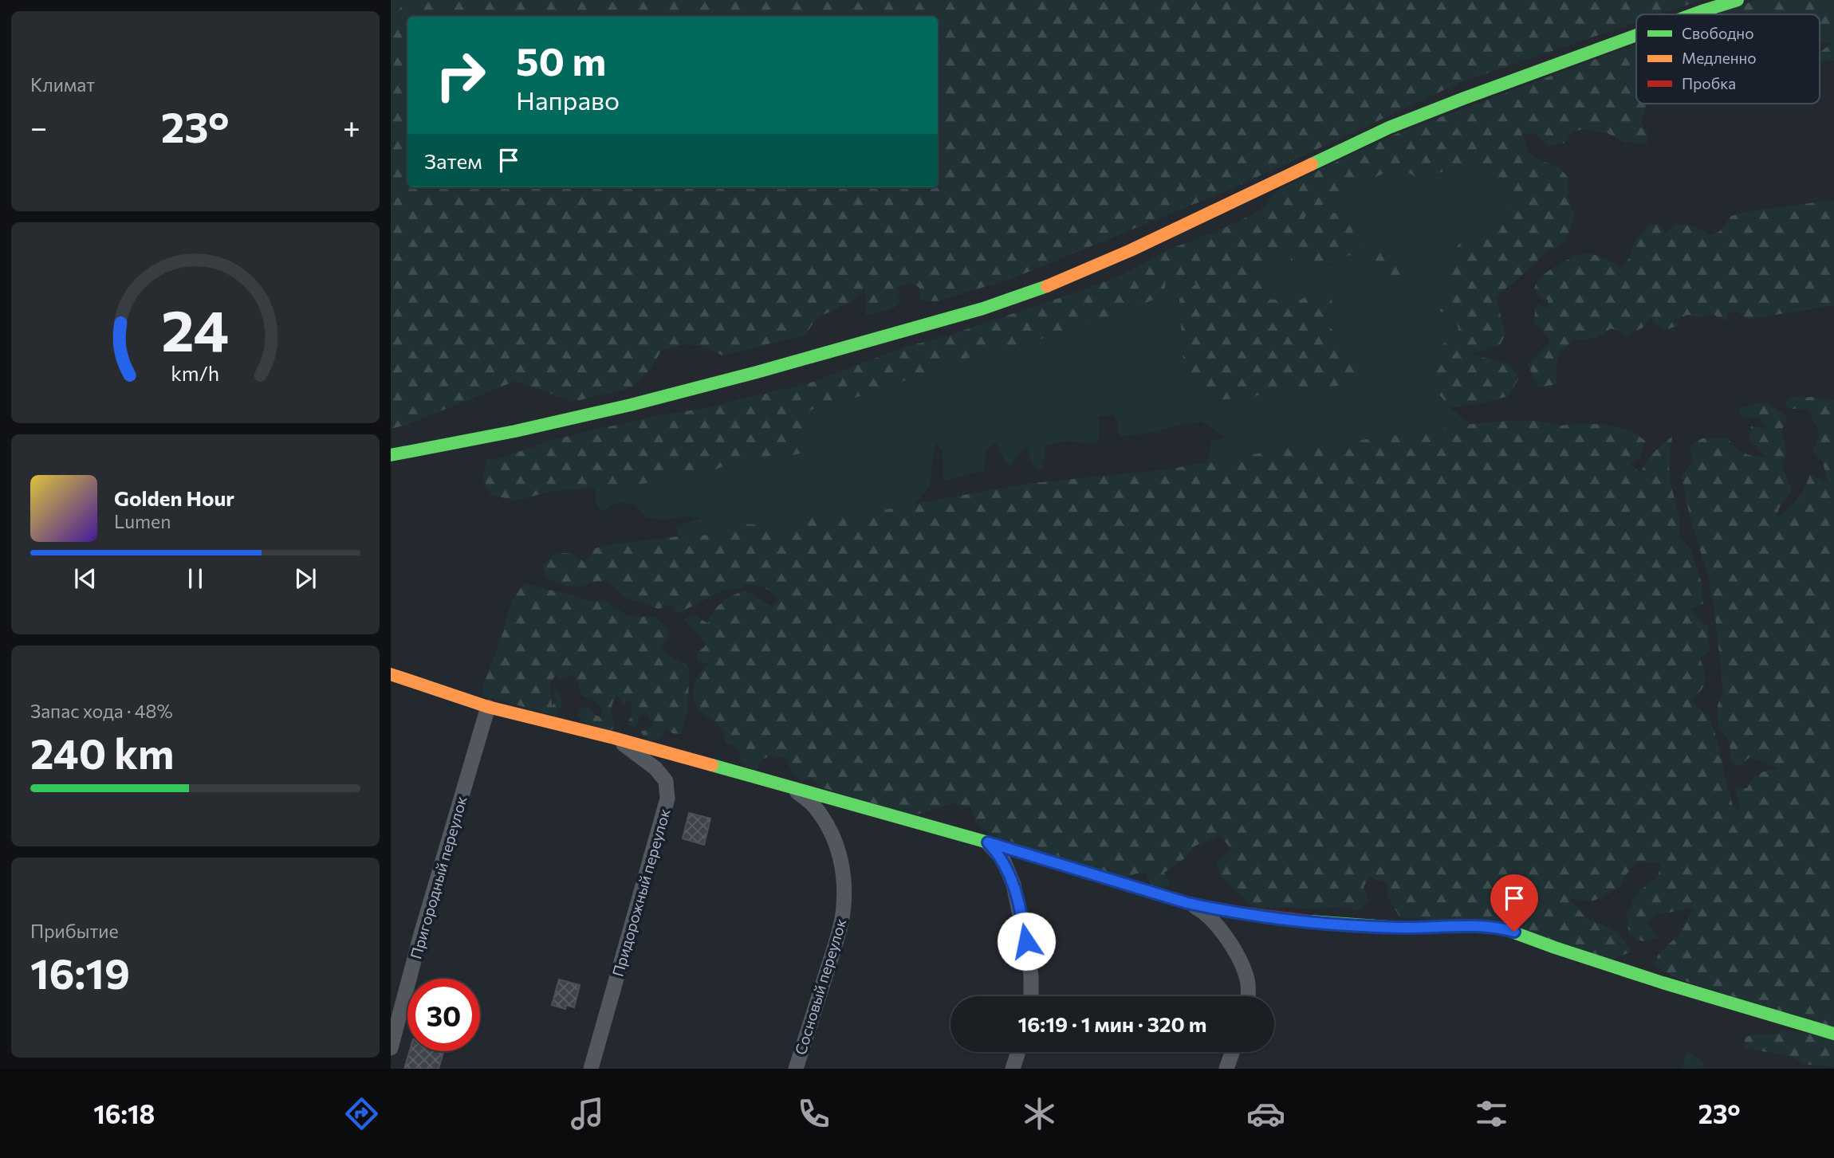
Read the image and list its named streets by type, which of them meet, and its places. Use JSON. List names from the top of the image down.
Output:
{
  "streets": {
    "street": ["Пригородный переулок", "Придорожный переулок", "Сосновый переулок"]
  },
  "legend": ["Свободно", "Медленно", "Пробка"],
  "page": {
    "tile": [
      "Климат",
      ["Запас хода · 48%", "240 km"],
      ["Прибытие", "16:19"]
    ],
    "turn": ["50 m", "Направо"],
    "heat": ["−", "23°", "+"],
    "then": "Затем",
    "song": ["Golden Hour", "Lumen"],
    "limit": "30",
    "trip": "16:19 · 1 мин · 320 m",
    "tabs": ["16:18", "23°"],
    "gauge": ["24", "km/h"]
  }
}
